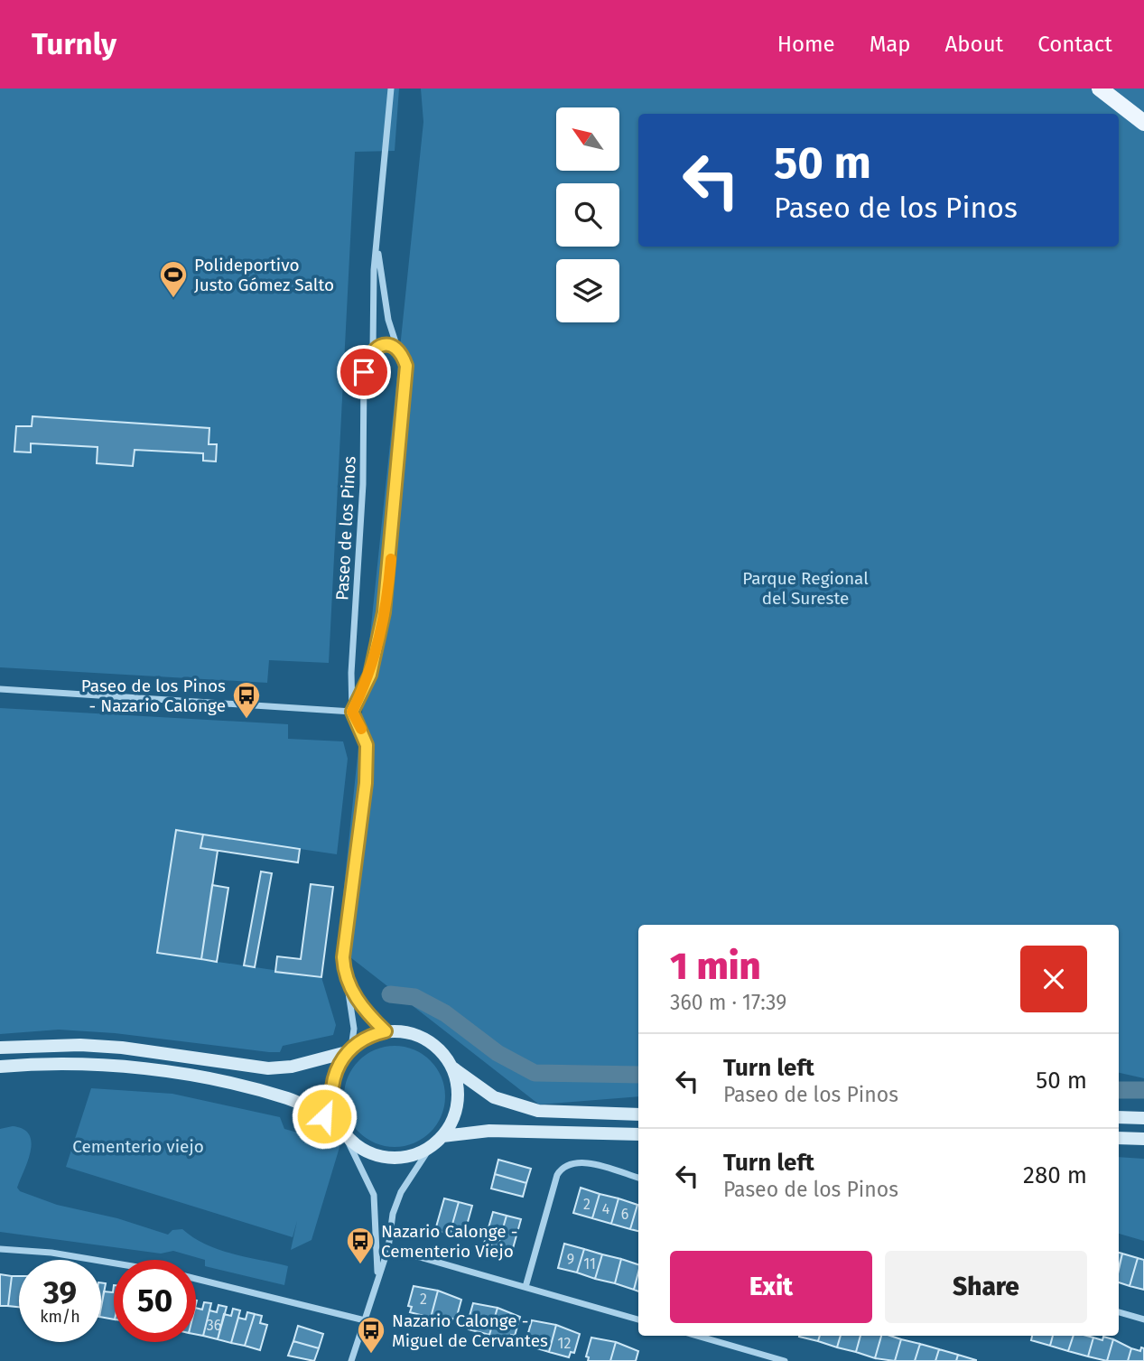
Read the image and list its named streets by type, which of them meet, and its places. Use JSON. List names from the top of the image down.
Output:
{
  "streets": {
    "street": ["Paseo de los Pinos"]
  },
  "parks": ["Parque Regional del Sureste", "Cementerio viejo"],
  "places": {
    "sports": ["Polideportivo Justo Gómez Salto"],
    "bus stop": ["Paseo de los Pinos - Nazario Calonge", "Nazario Calonge - Cementerio Viejo", "Nazario Calonge - Miguel de Cervantes"]
  },
  "house_numbers": [
    "2",
    "4",
    "6",
    "9",
    "11",
    "2",
    "36",
    "12"
  ],
  "north": "top left",
  "page": {
    "header": "Turnly",
    "nav": [
      "Home",
      "Map",
      "About",
      "Contact"
    ],
    "turn": ["50 m", "Paseo de los Pinos"],
    "heading": ["1 min", "360 m · 17:39"],
    "list": [
      {
        "name": "Turn left",
        "note": "Paseo de los Pinos",
        "value": "50 m"
      },
      {
        "name": "Turn left",
        "note": "Paseo de los Pinos",
        "value": "280 m"
      }
    ],
    "buttons": ["Exit", "Share"],
    "speed": "39 km/h",
    "limit": "50"
  }
}
